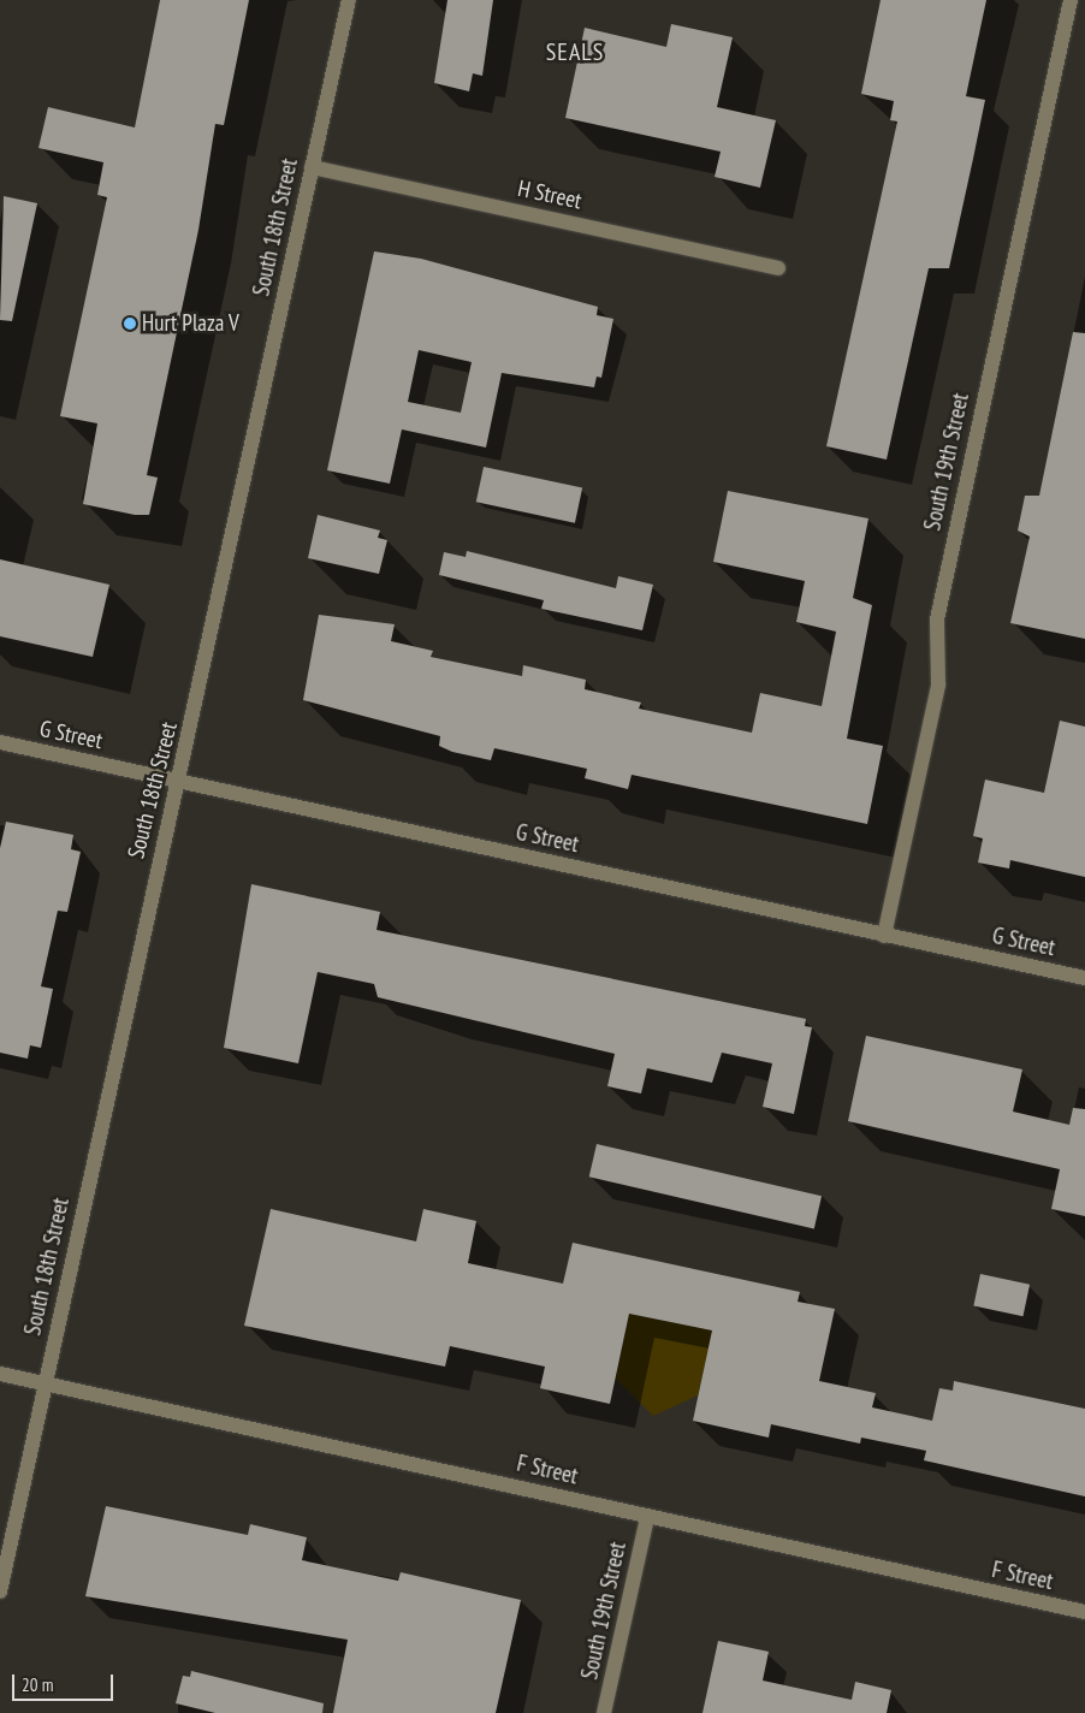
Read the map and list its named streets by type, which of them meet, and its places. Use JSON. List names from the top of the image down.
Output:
{
  "streets": {
    "street": [
      "H Street",
      "South 18th Street",
      "South 19th Street",
      "G Street",
      "F Street"
    ]
  },
  "crossings": [
    ["H Street", "South 18th Street"],
    ["South 18th Street", "G Street"],
    ["South 18th Street", "F Street"],
    ["South 19th Street", "G Street"],
    ["South 19th Street", "F Street"]
  ],
  "districts": ["SEALS"],
  "places": ["Hurt Plaza V"],
  "scale_bar": "20 m"
}
